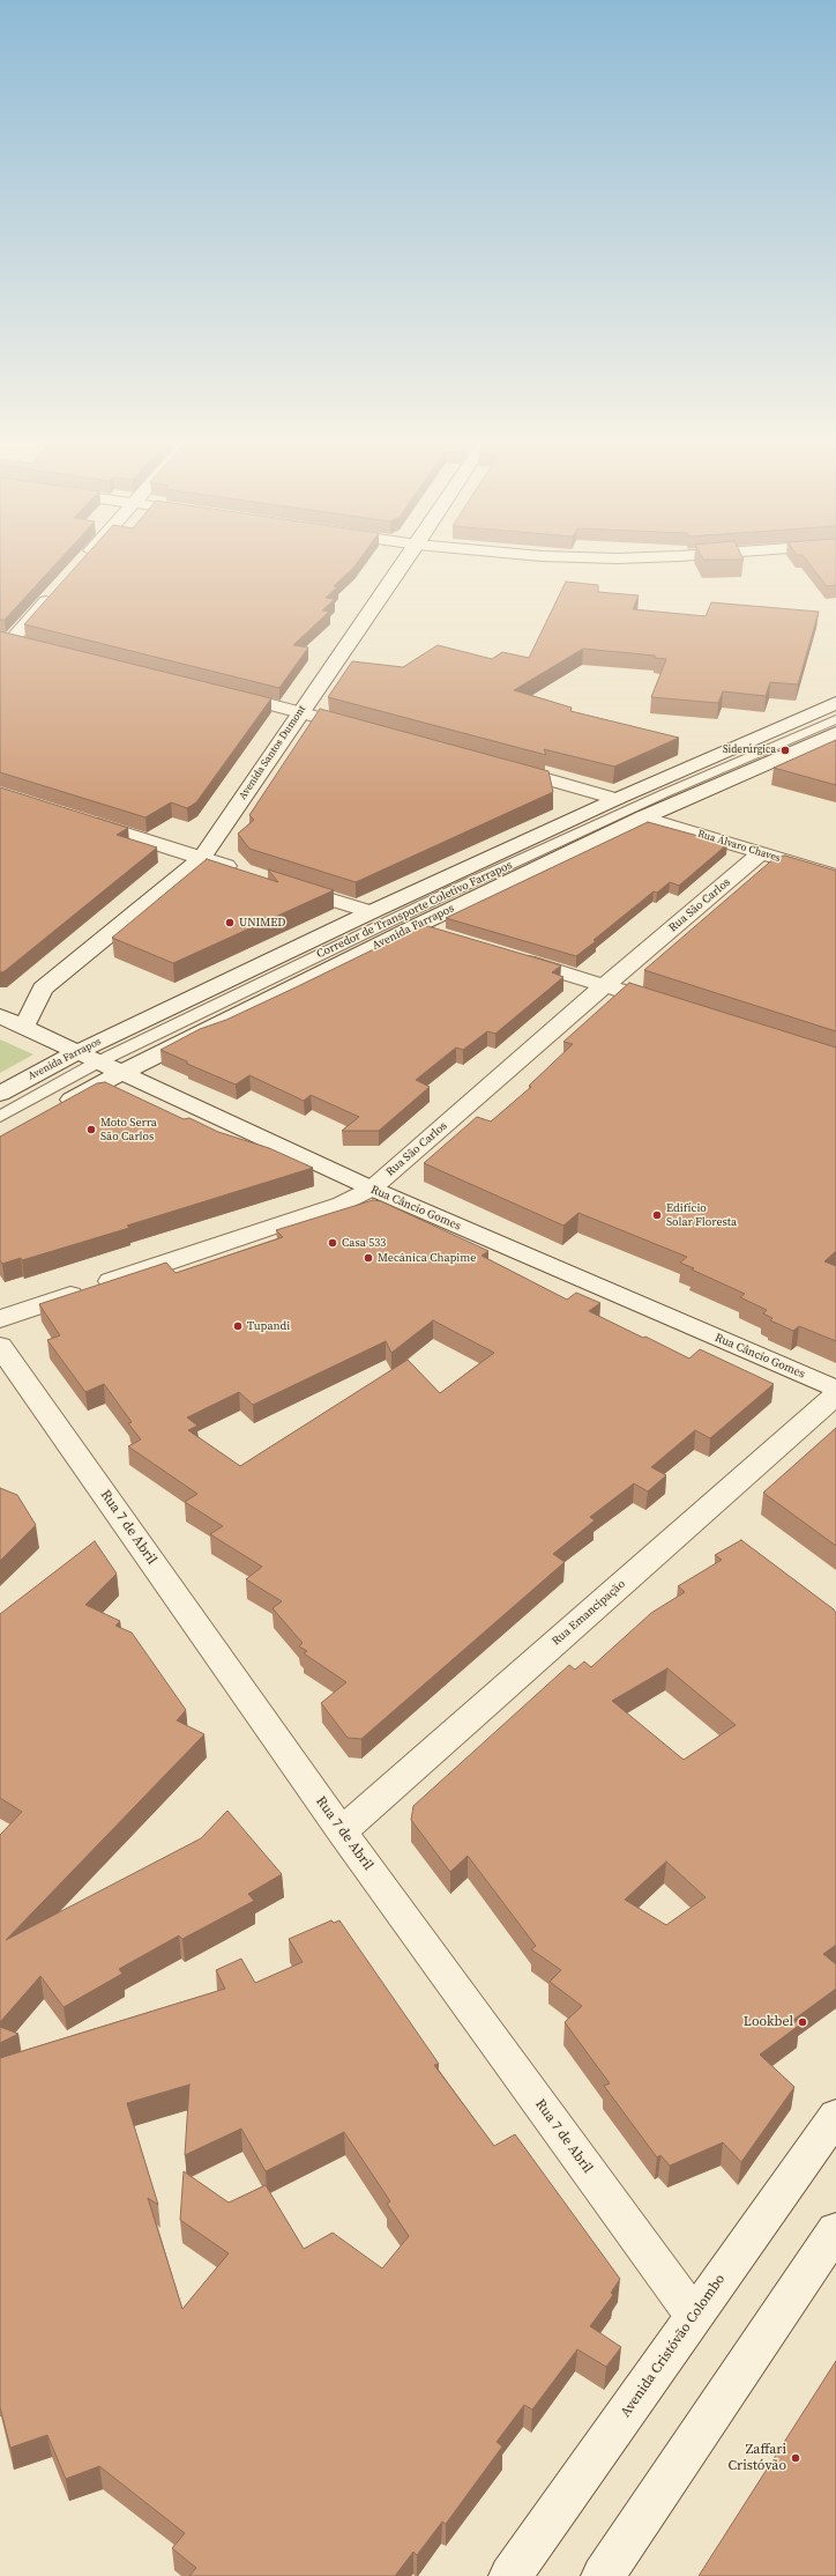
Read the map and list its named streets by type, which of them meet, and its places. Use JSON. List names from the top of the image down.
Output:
{
  "streets": {
    "street": [
      "Avenida Santos Dumont",
      "Rua Álvaro Chaves",
      "Rua São Carlos",
      "Avenida Farrapos",
      "Rua Câncio Gomes",
      "Rua 7 de Abril",
      "Rua Emancipação",
      "Avenida Cristóvão Colombo"
    ],
    "lane": ["Corredor de Transporte Coletivo Farrapos"]
  },
  "crossings": [
    ["Avenida Santos Dumont", "Rua Câncio Gomes"],
    ["Rua Álvaro Chaves", "Rua São Carlos"],
    ["Rua Álvaro Chaves", "Avenida Farrapos"],
    ["Rua São Carlos", "Rua Câncio Gomes"],
    ["Corredor de Transporte Coletivo Farrapos", "Rua Câncio Gomes"],
    ["Avenida Farrapos", "Rua Câncio Gomes"],
    ["Rua 7 de Abril", "Rua Emancipação"],
    ["Rua 7 de Abril", "Avenida Cristóvão Colombo"]
  ],
  "places": [
    "Siderúrgica",
    "UNIMED",
    "Moto Serra São Carlos",
    "Edifício Solar Floresta",
    "Casa 533",
    "Mecânica Chapime",
    "Tupandi",
    "Lookbel",
    "Zaffari Cristóvão"
  ]
}
